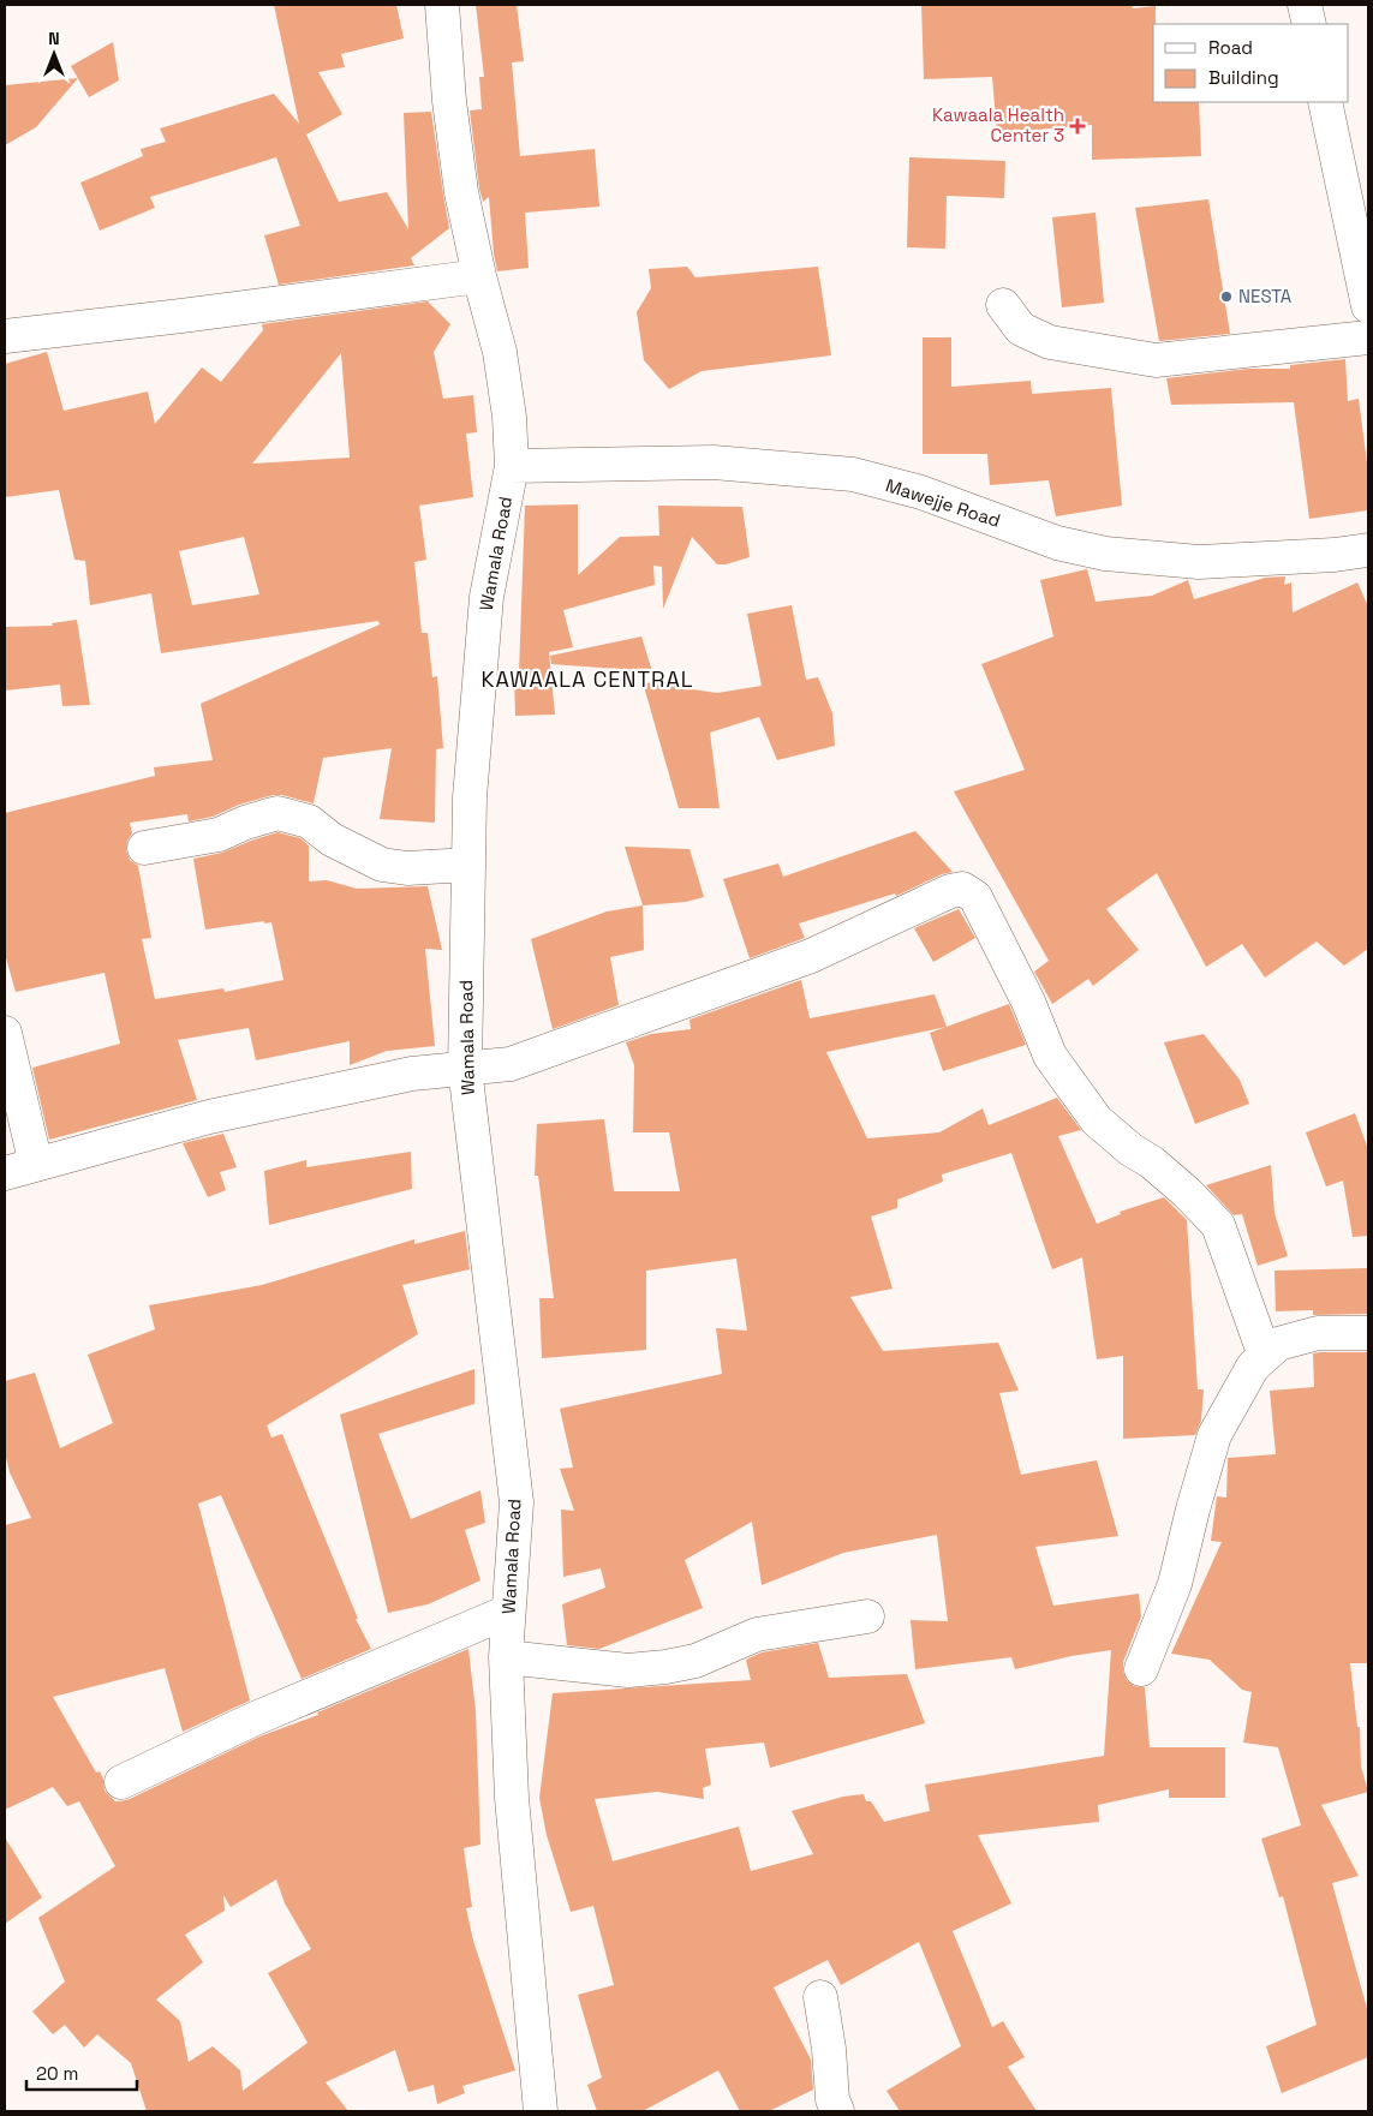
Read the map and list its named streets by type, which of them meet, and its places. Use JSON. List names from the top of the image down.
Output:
{
  "streets": {
    "street": ["Mawejje Road", "Wamala Road"]
  },
  "crossings": [
    ["Mawejje Road", "Wamala Road"]
  ],
  "districts": ["KAWAALA CENTRAL"],
  "places": {
    "health": ["Kawaala Health Center 3"],
    "other": ["NESTA"]
  },
  "legend": ["Road", "Building"],
  "scale_bar": "20 m",
  "north": "top"
}
